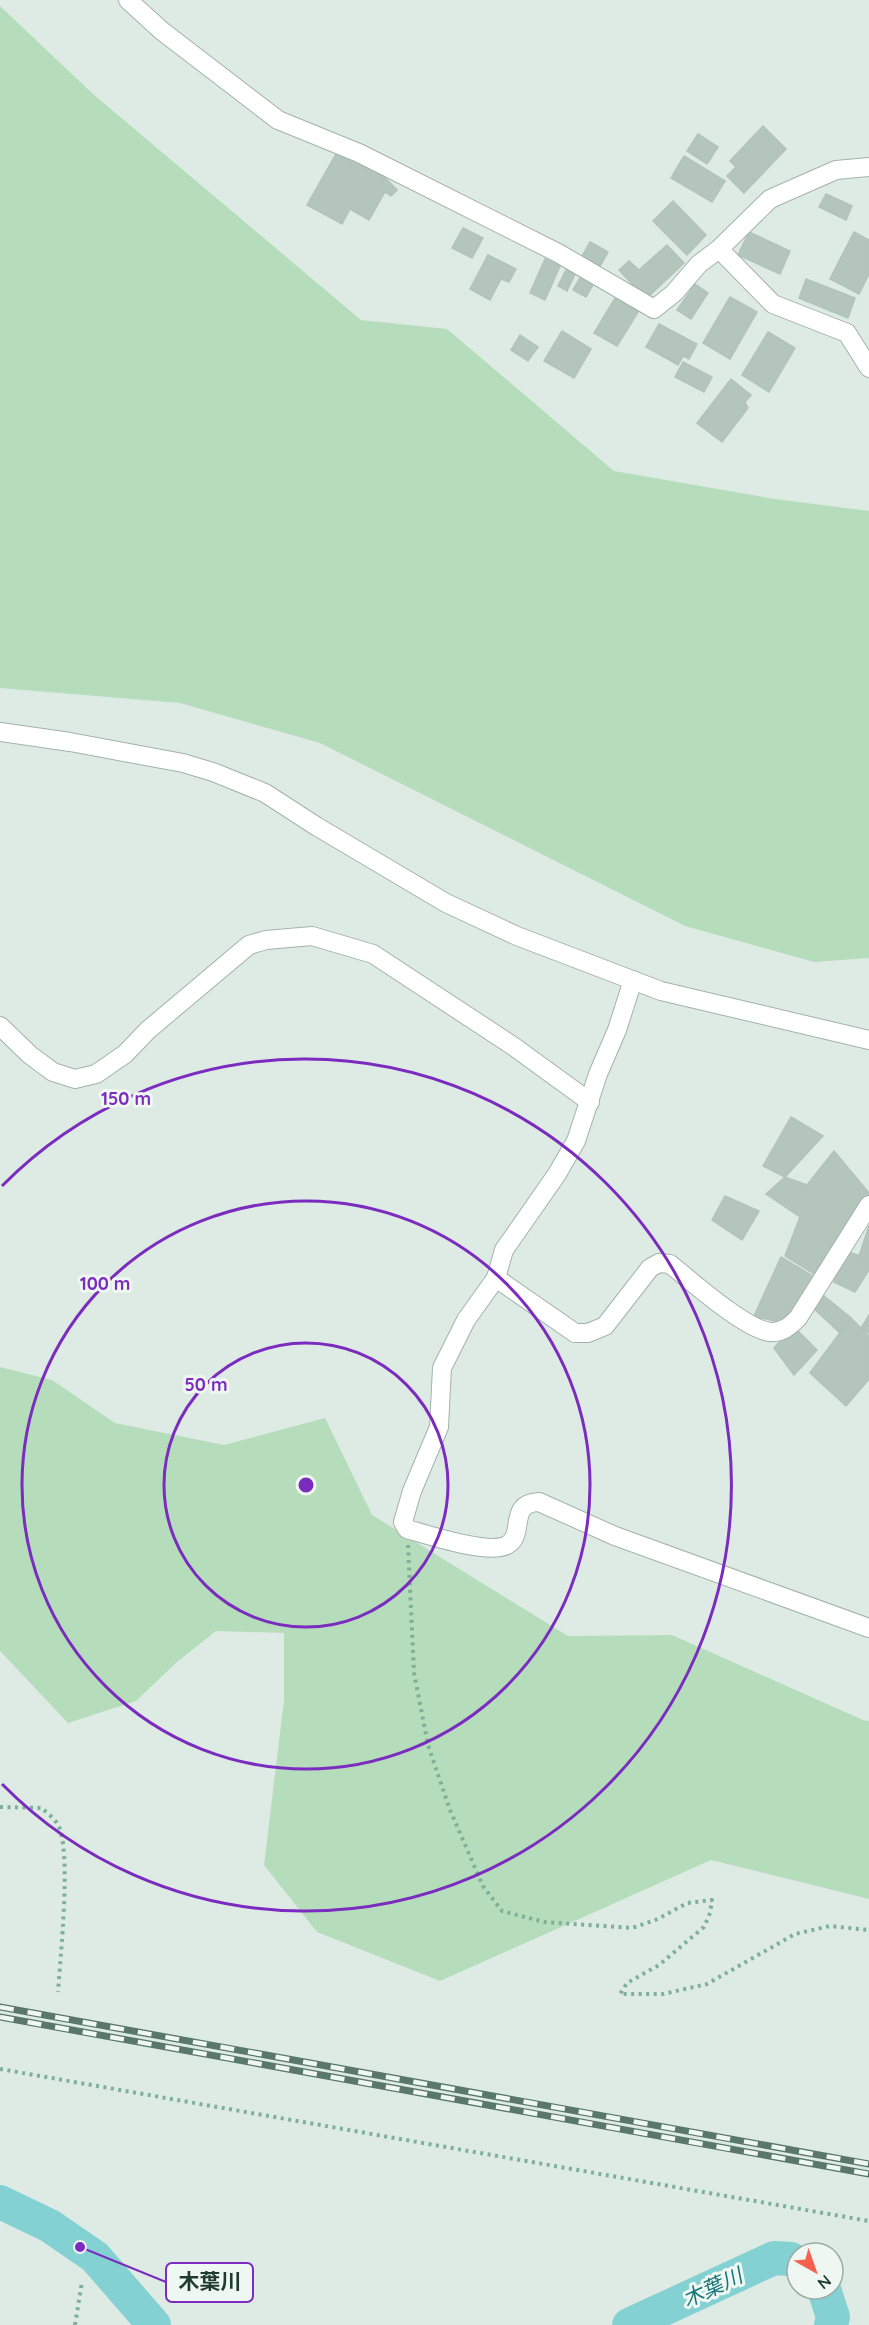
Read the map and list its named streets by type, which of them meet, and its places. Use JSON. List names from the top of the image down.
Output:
{
  "water": ["木葉川"],
  "places": ["木葉川"],
  "north": "bottom right",
  "rings": ["150 m", "100 m", "50 m"]
}
